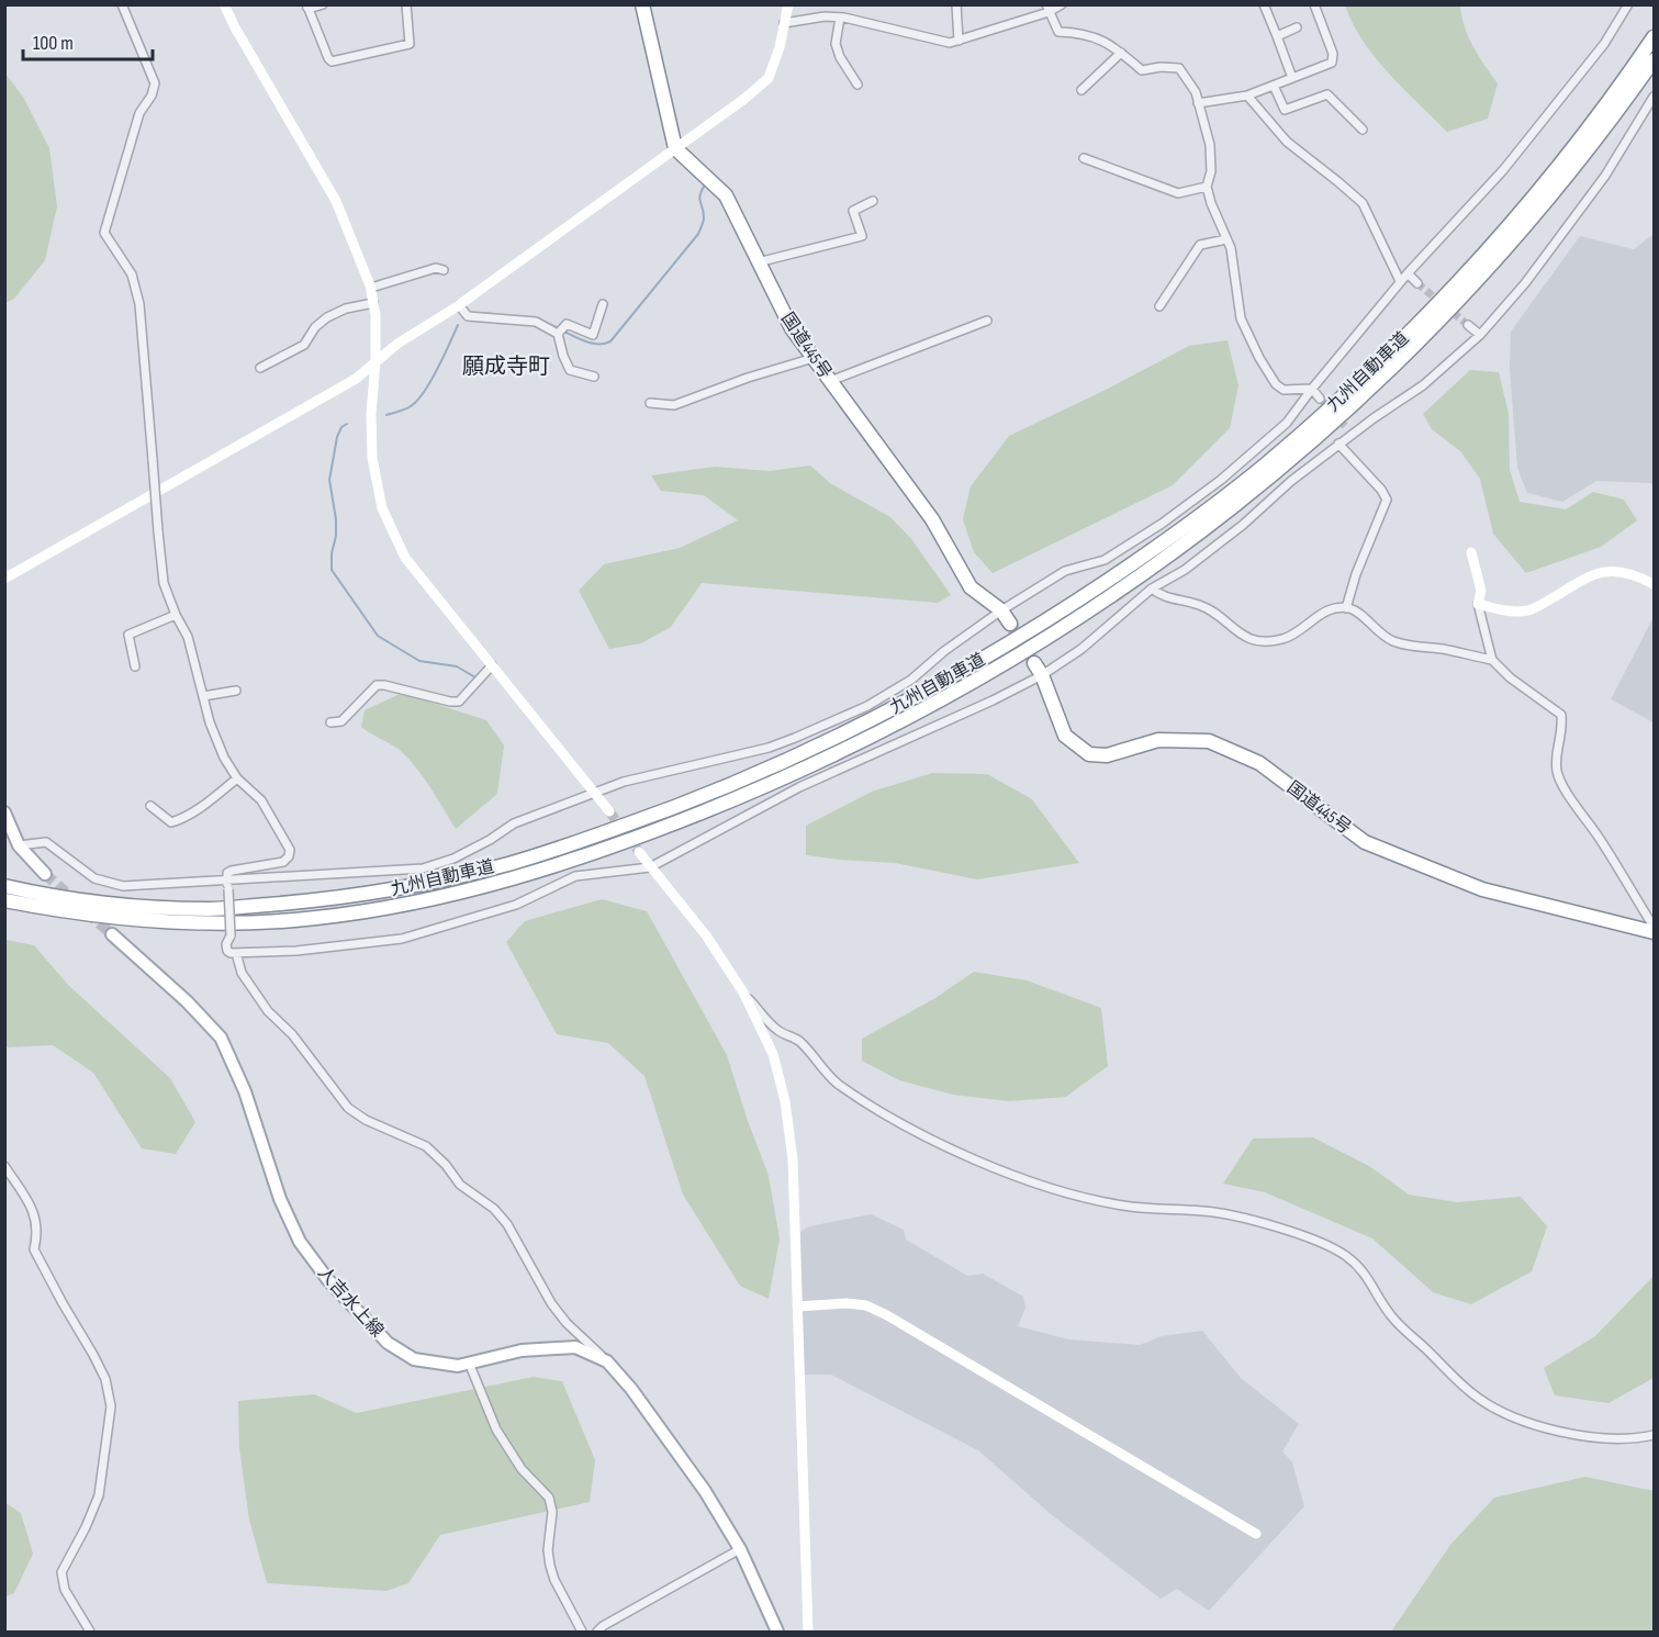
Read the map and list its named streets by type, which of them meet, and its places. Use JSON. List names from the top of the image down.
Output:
{
  "streets": {
    "highway": ["国道445号", "九州自動車道"],
    "main road": ["人吉水上線"]
  },
  "districts": ["願成寺町"],
  "scale_bar": "100 m"
}
